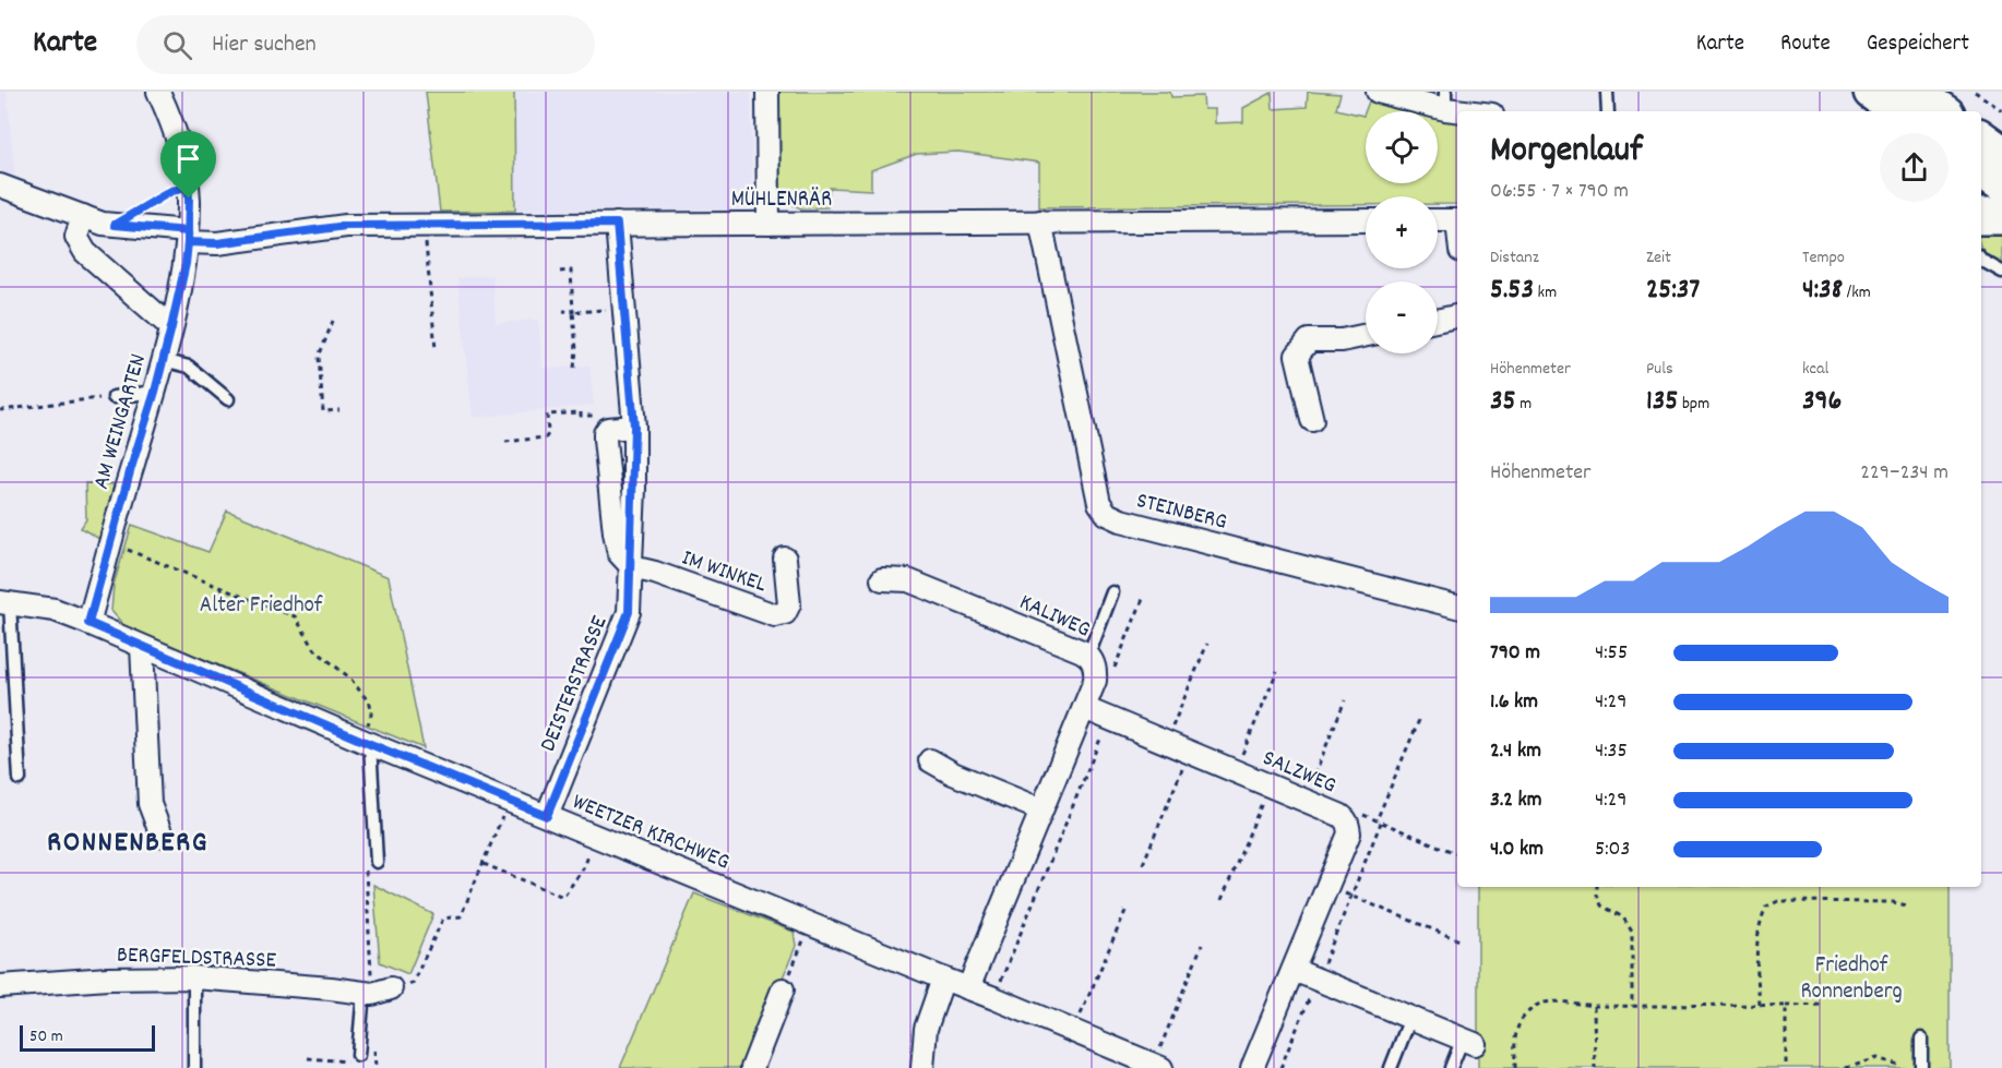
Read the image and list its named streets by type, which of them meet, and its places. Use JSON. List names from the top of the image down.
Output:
{
  "streets": {
    "street": [
      "MÜHLENRÄR",
      "AM WEINGARTEN",
      "STEINBERG",
      "IM WINKEL",
      "KALIWEG",
      "DEISTERSTRASSE",
      "SALZWEG",
      "WEETZER KIRCHWEG",
      "BERGFELDSTRASSE"
    ]
  },
  "crossings": [
    ["MÜHLENRÄR", "AM WEINGARTEN"],
    ["MÜHLENRÄR", "STEINBERG"],
    ["MÜHLENRÄR", "DEISTERSTRASSE"],
    ["AM WEINGARTEN", "WEETZER KIRCHWEG"],
    ["IM WINKEL", "DEISTERSTRASSE"],
    ["DEISTERSTRASSE", "WEETZER KIRCHWEG"]
  ],
  "districts": ["RONNENBERG"],
  "parks": ["Alter Friedhof", "Friedhof Ronnenberg"],
  "scale_bar": "50 m",
  "page": {
    "header": "Karte",
    "search": "Hier suchen",
    "nav": ["Karte", "Route", "Gespeichert"],
    "map_buttons": ["+", "−"],
    "heading": ["Morgenlauf", "06:55 · 7 × 790 m"],
    "stats": [
      ["Distanz", "5.53 km"],
      ["Zeit", "25:37"],
      ["Tempo", "4:38 /km"],
      ["Höhenmeter", "35 m"],
      ["Puls", "135 bpm"],
      ["kcal", "396"]
    ],
    "chart": ["Höhenmeter", "229–234 m"],
    "list": [
      {
        "name": "790 m",
        "note": "4:55"
      },
      {
        "name": "1.6 km",
        "note": "4:29"
      },
      {
        "name": "2.4 km",
        "note": "4:35"
      },
      {
        "name": "3.2 km",
        "note": "4:29"
      },
      {
        "name": "4.0 km",
        "note": "5:03"
      }
    ],
    "scale": "50 m"
  }
}
